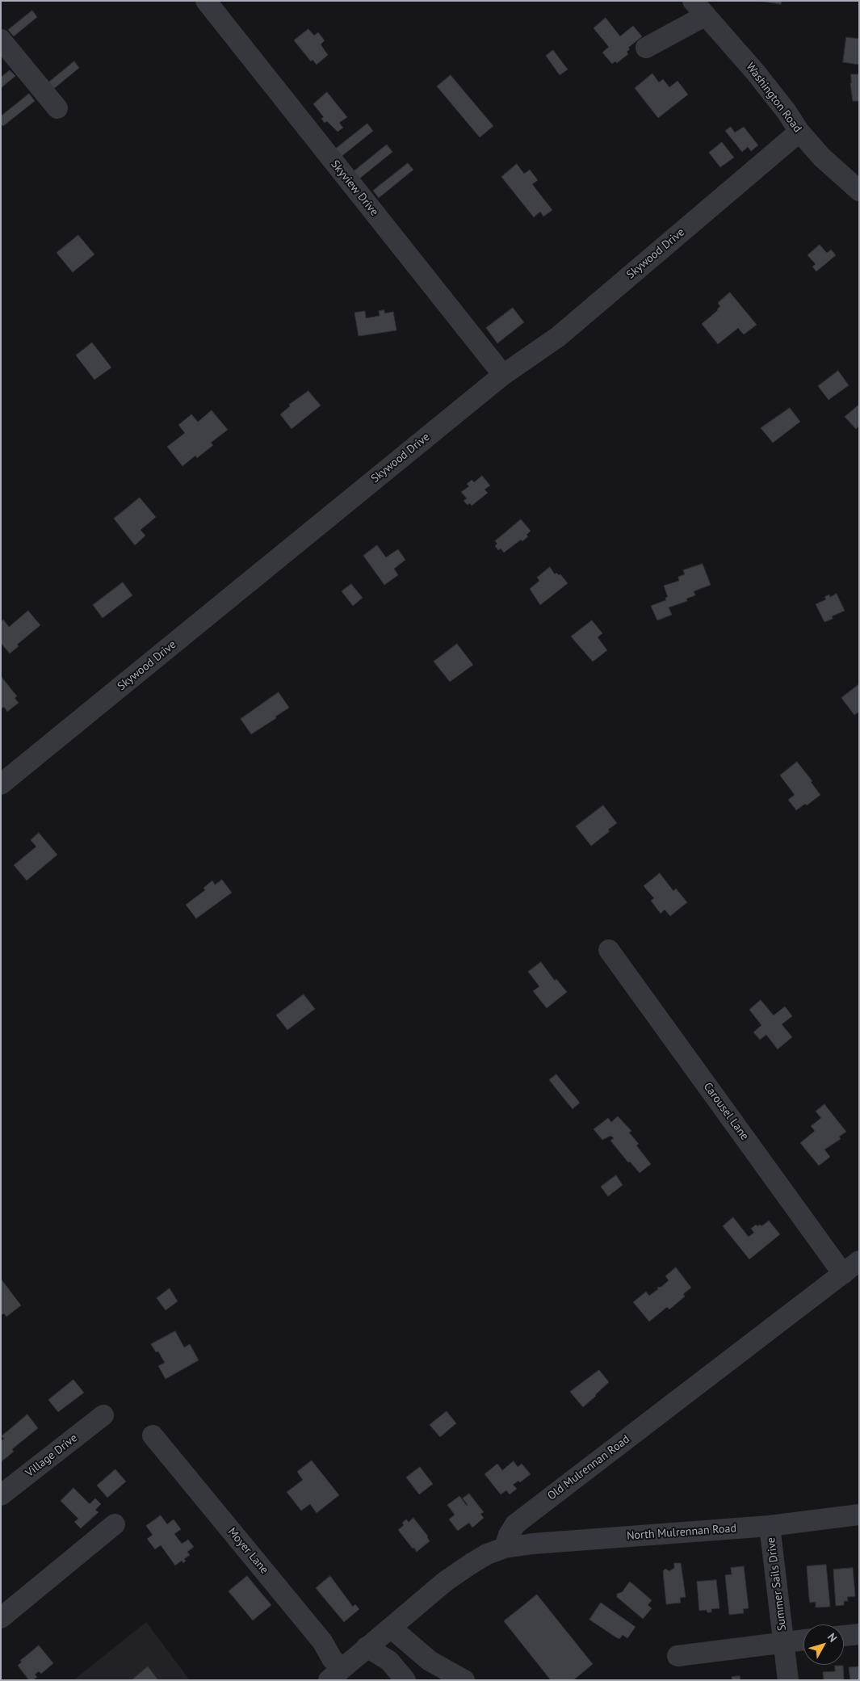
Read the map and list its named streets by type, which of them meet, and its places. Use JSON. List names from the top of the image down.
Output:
{
  "streets": {
    "street": [
      "Washington Road",
      "Skyview Drive",
      "Skywood Drive",
      "Carousel Lane",
      "Village Drive",
      "Old Mulrennan Road",
      "North Mulrennan Road",
      "Moyer Lane",
      "Summer Sails Drive"
    ]
  },
  "crossings": [
    ["Washington Road", "Skywood Drive"],
    ["Skyview Drive", "Skywood Drive"],
    ["Carousel Lane", "Old Mulrennan Road"],
    ["Old Mulrennan Road", "North Mulrennan Road"],
    ["North Mulrennan Road", "Summer Sails Drive"]
  ],
  "north": "top right"
}
